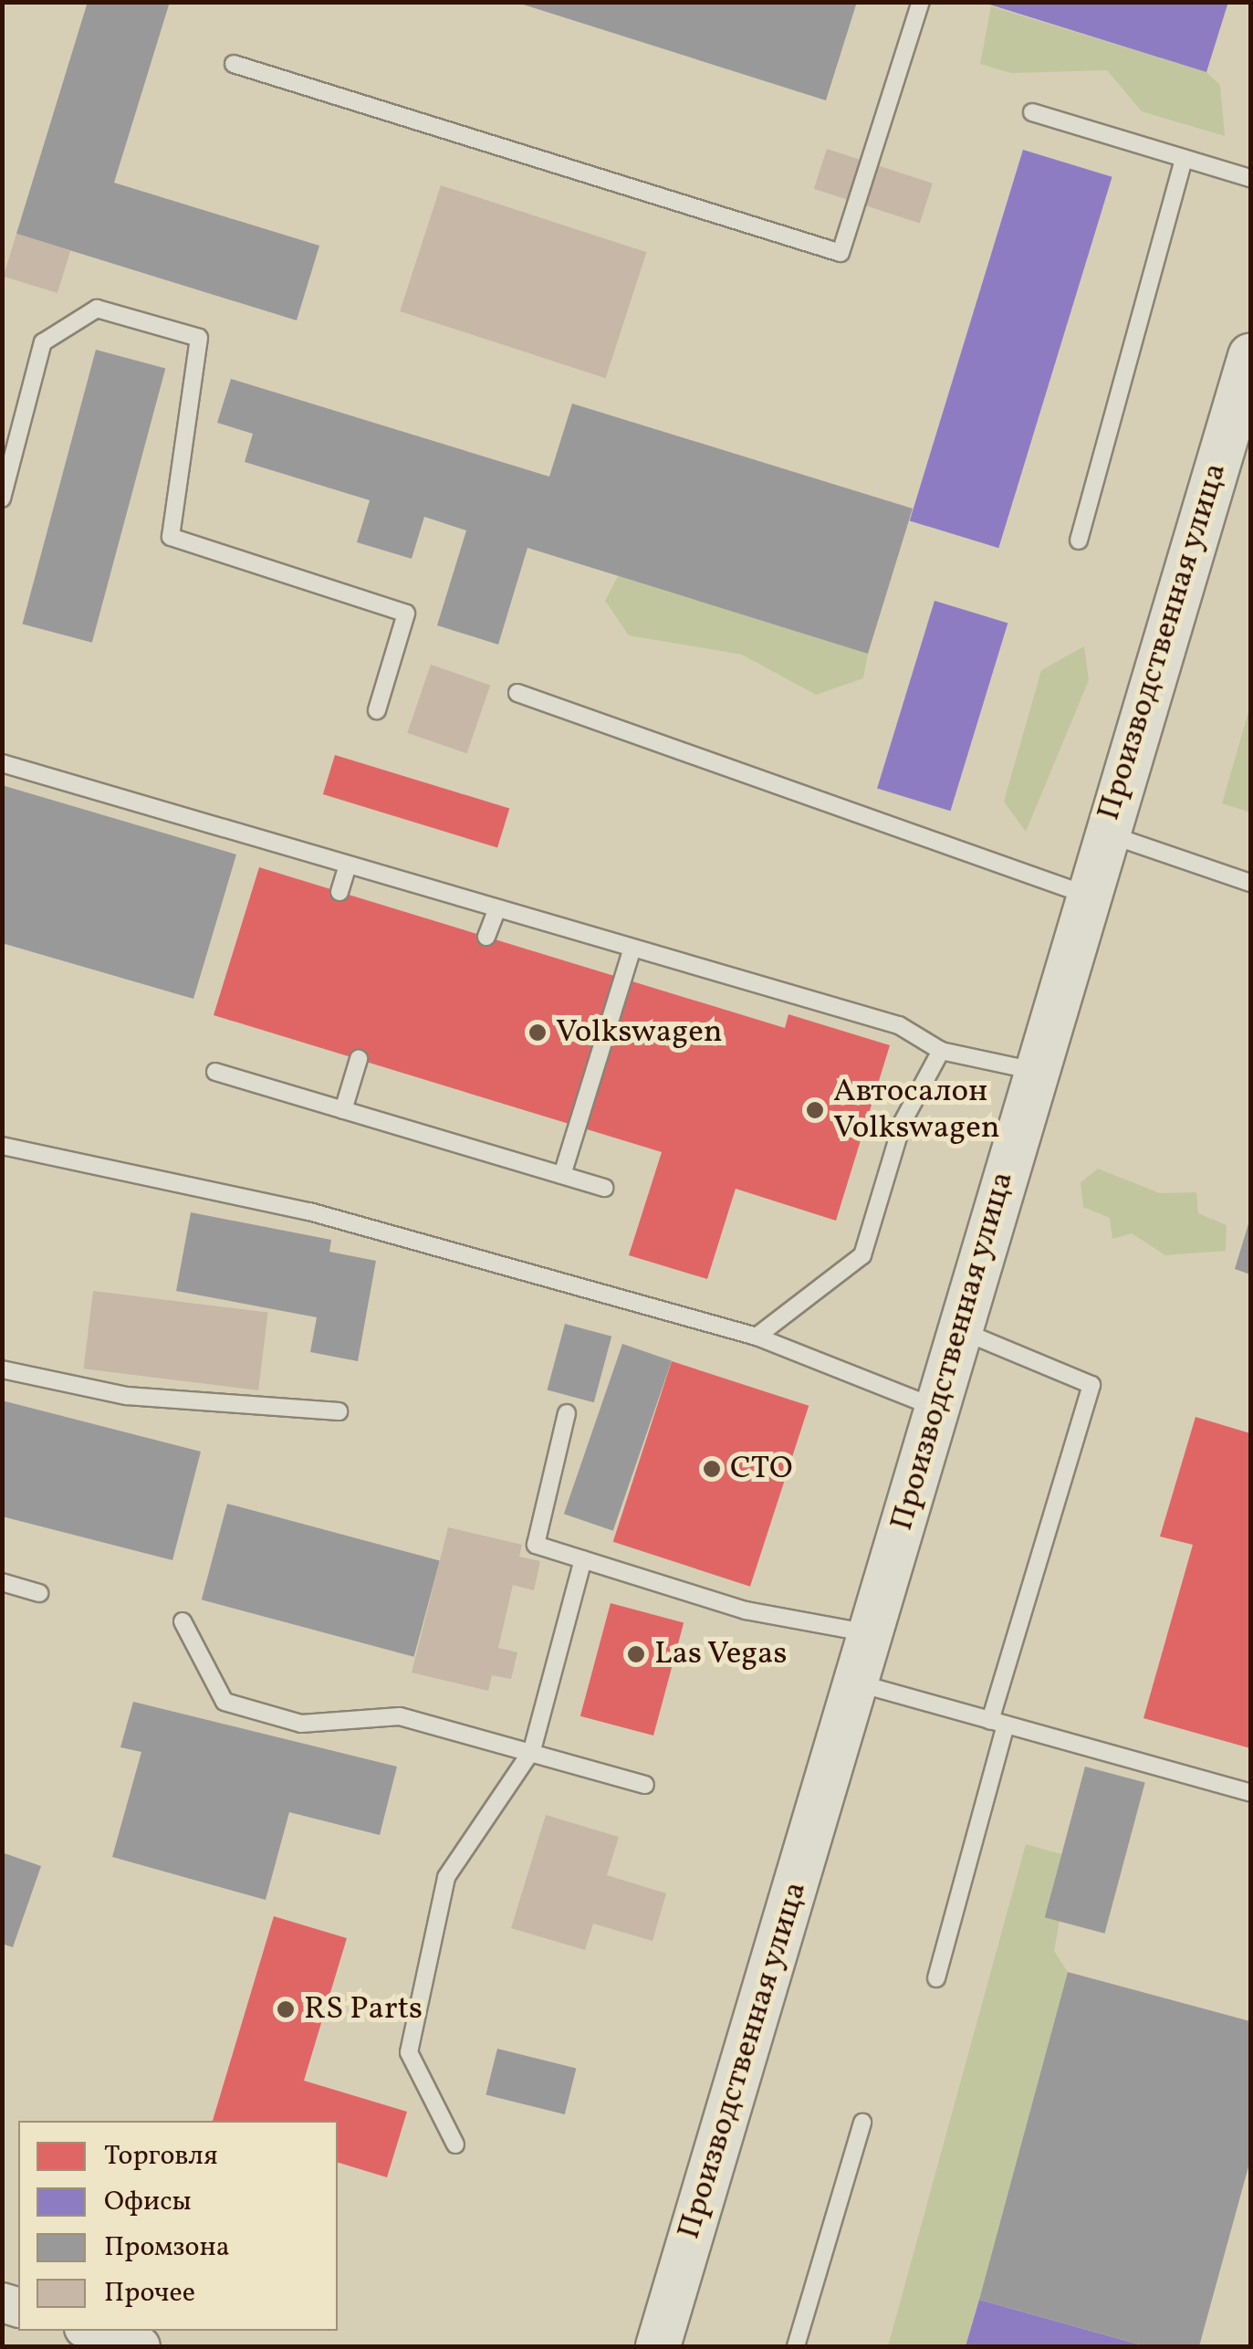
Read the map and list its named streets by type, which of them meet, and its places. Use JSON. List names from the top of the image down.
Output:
{
  "streets": {
    "main road": ["Производственная улица"]
  },
  "places": [
    "Volkswagen",
    "Автосалон Volkswagen",
    "СТО",
    "Las Vegas",
    "RS Parts"
  ],
  "legend": [
    "Торговля",
    "Офисы",
    "Промзона",
    "Прочее"
  ]
}
